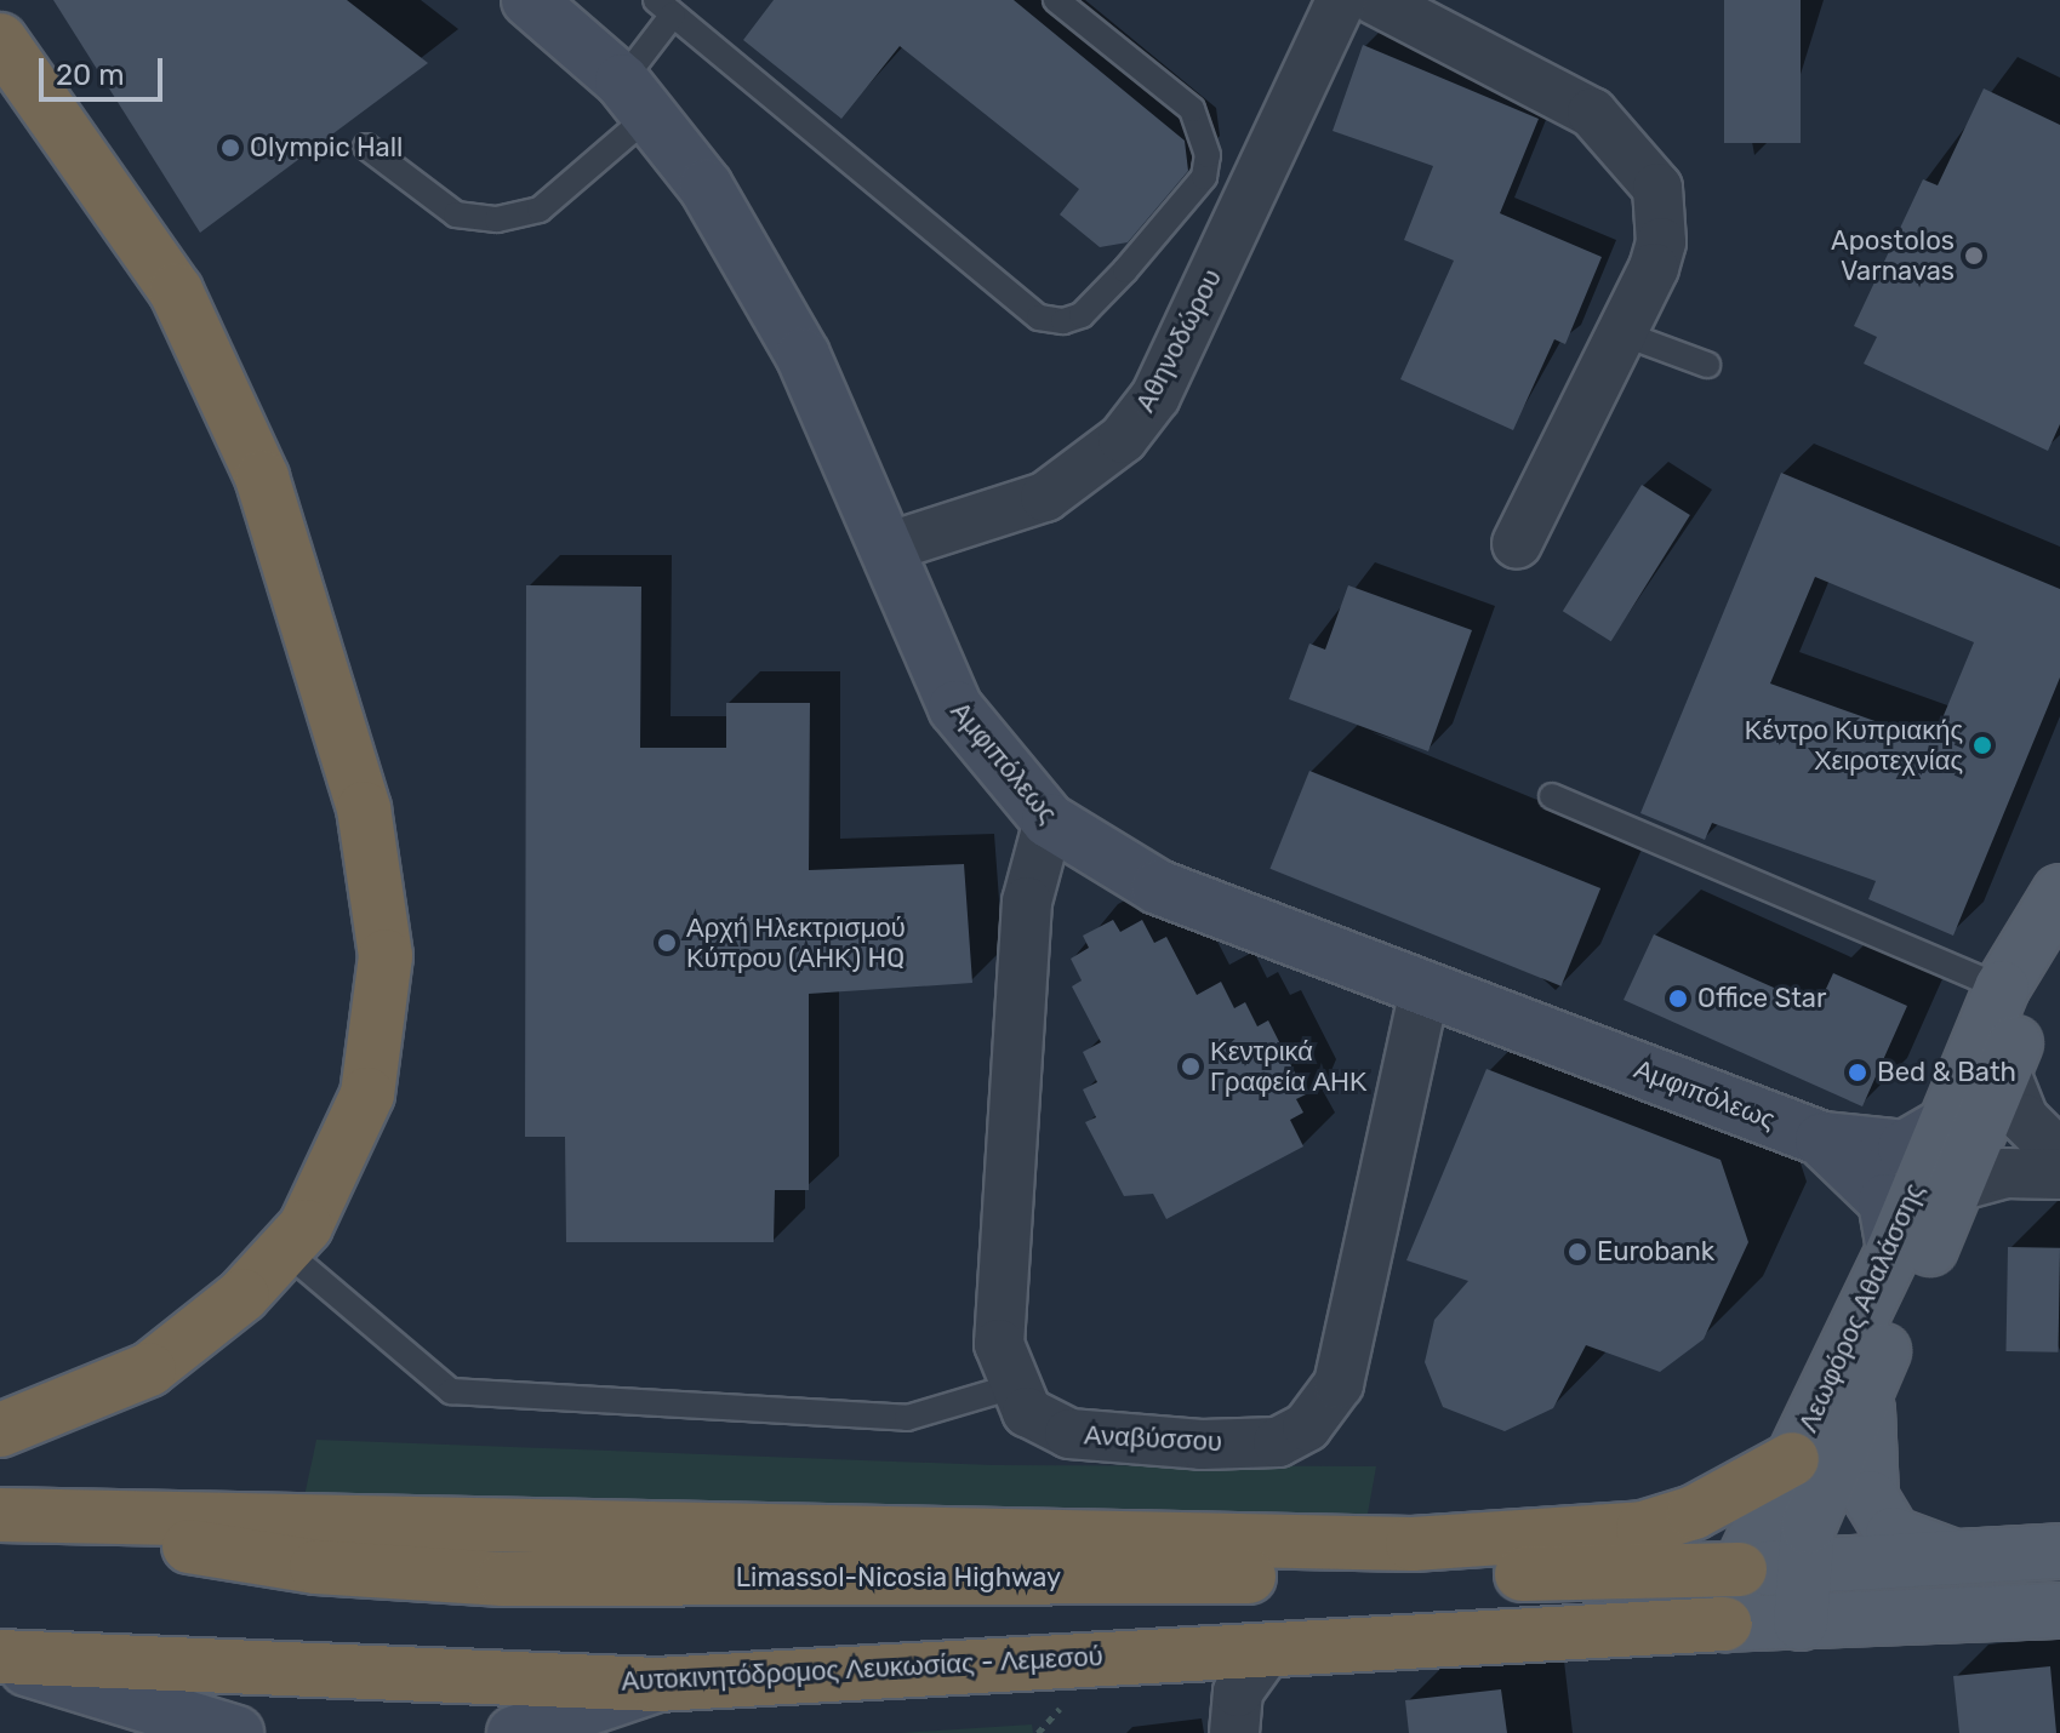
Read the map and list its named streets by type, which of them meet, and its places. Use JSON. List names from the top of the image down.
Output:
{
  "streets": {
    "highway": ["Limassol-Nicosia Highway", "Αυτοκινητόδρομος Λευκωσίας - Λεμεσού"],
    "main road": ["Λεωφόρος Αθαλάσσης"],
    "street": ["Αθηνοδώρου", "Αμφιπόλεως", "Αναβύσσου"]
  },
  "crossings": [
    ["Αθηνοδώρου", "Αμφιπόλεως"],
    ["Αμφιπόλεως", "Λεωφόρος Αθαλάσσης"],
    ["Αμφιπόλεως", "Αναβύσσου"],
    ["Λεωφόρος Αθαλάσσης", "Limassol-Nicosia Highway"],
    ["Λεωφόρος Αθαλάσσης", "Αυτοκινητόδρομος Λευκωσίας - Λεμεσού"]
  ],
  "places": [
    "Olympic Hall",
    "Apostolos Varnavas",
    "Κέντρο Κυπριακής Χειροτεχνίας",
    "Αρχή Ηλεκτρισμού Κύπρου (ΑΗΚ) HQ",
    "Office Star",
    "Κεντρικά Γραφεία ΑΗΚ",
    "Bed & Bath",
    "Eurobank"
  ],
  "scale_bar": "20 m"
}
